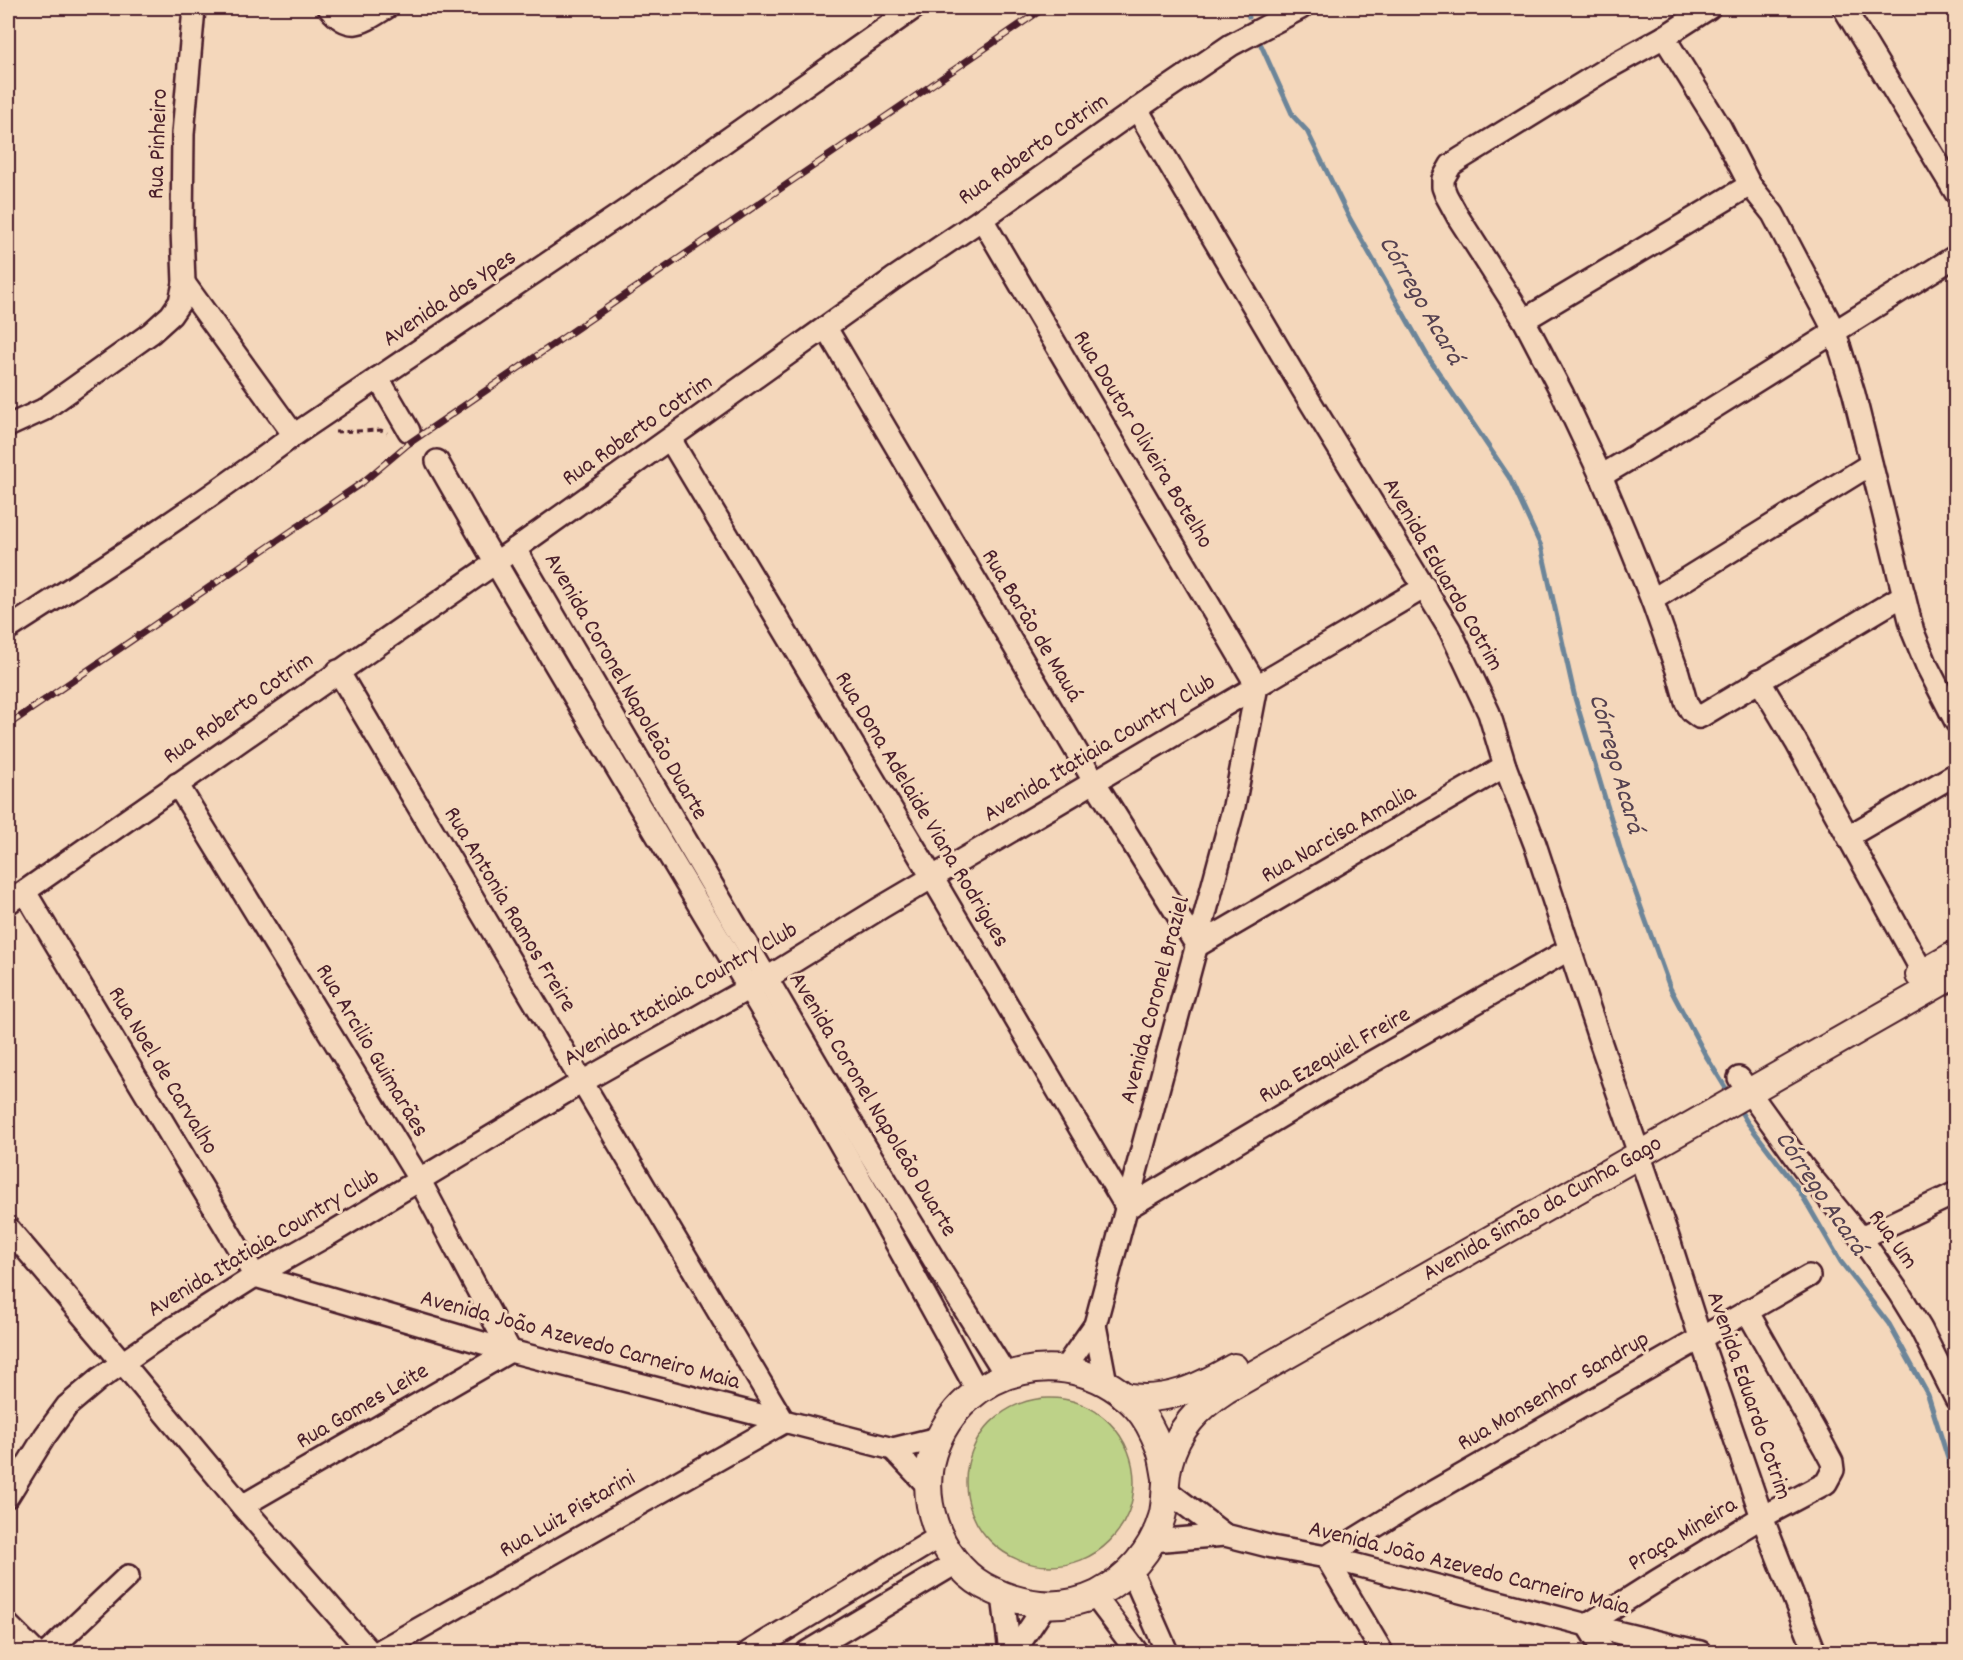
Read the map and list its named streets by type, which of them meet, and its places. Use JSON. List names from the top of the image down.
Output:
{
  "streets": {
    "street": [
      "Rua Pinheiro",
      "Rua Roberto Cotrim",
      "Avenida dos Ypes",
      "Rua Doutor Oliveira Botelho",
      "Avenida Eduardo Cotrim",
      "Rua Barão de Mauá",
      "Avenida Coronel Napoleão Duarte",
      "Avenida Itatiaia Country Club",
      "Rua Dona Adelaide Viana Rodrigues",
      "Rua Narcisa Amalia",
      "Rua Antonia Ramos Freire",
      "Avenida Coronel Braziel",
      "Rua Arcilio Guimarães",
      "Rua Ezequiel Freire",
      "Rua Noel de Carvalho",
      "Avenida Simão da Cunha Gago",
      "Rua Um",
      "Avenida João Azevedo Carneiro Maia",
      "Rua Monsenhor Sandrup",
      "Rua Gomes Leite",
      "Rua Luiz Pistarini",
      "Praça Mineira"
    ]
  },
  "crossings": [
    ["Rua Roberto Cotrim", "Rua Doutor Oliveira Botelho"],
    ["Rua Roberto Cotrim", "Avenida Eduardo Cotrim"],
    ["Rua Roberto Cotrim", "Rua Barão de Mauá"],
    ["Rua Roberto Cotrim", "Avenida Coronel Napoleão Duarte"],
    ["Rua Roberto Cotrim", "Rua Dona Adelaide Viana Rodrigues"],
    ["Rua Roberto Cotrim", "Rua Antonia Ramos Freire"],
    ["Rua Roberto Cotrim", "Rua Arcilio Guimarães"],
    ["Rua Roberto Cotrim", "Rua Noel de Carvalho"],
    ["Rua Doutor Oliveira Botelho", "Avenida Itatiaia Country Club"],
    ["Rua Doutor Oliveira Botelho", "Avenida Coronel Braziel"],
    ["Avenida Eduardo Cotrim", "Avenida Itatiaia Country Club"],
    ["Avenida Eduardo Cotrim", "Rua Narcisa Amalia"],
    ["Avenida Eduardo Cotrim", "Rua Ezequiel Freire"],
    ["Avenida Eduardo Cotrim", "Avenida Simão da Cunha Gago"],
    ["Avenida Eduardo Cotrim", "Rua Monsenhor Sandrup"],
    ["Avenida Eduardo Cotrim", "Praça Mineira"],
    ["Rua Barão de Mauá", "Avenida Itatiaia Country Club"],
    ["Rua Barão de Mauá", "Rua Narcisa Amalia"],
    ["Rua Barão de Mauá", "Avenida Coronel Braziel"],
    ["Avenida Coronel Napoleão Duarte", "Avenida Itatiaia Country Club"],
    ["Avenida Coronel Napoleão Duarte", "Avenida Simão da Cunha Gago"],
    ["Avenida Itatiaia Country Club", "Rua Dona Adelaide Viana Rodrigues"],
    ["Avenida Itatiaia Country Club", "Rua Antonia Ramos Freire"],
    ["Avenida Itatiaia Country Club", "Avenida Coronel Braziel"],
    ["Avenida Itatiaia Country Club", "Rua Arcilio Guimarães"],
    ["Avenida Itatiaia Country Club", "Rua Noel de Carvalho"],
    ["Avenida Itatiaia Country Club", "Avenida João Azevedo Carneiro Maia"],
    ["Rua Dona Adelaide Viana Rodrigues", "Avenida Coronel Braziel"],
    ["Rua Dona Adelaide Viana Rodrigues", "Rua Ezequiel Freire"],
    ["Rua Narcisa Amalia", "Avenida Coronel Braziel"],
    ["Rua Antonia Ramos Freire", "Avenida João Azevedo Carneiro Maia"],
    ["Rua Antonia Ramos Freire", "Rua Luiz Pistarini"],
    ["Avenida Coronel Braziel", "Rua Ezequiel Freire"],
    ["Avenida Coronel Braziel", "Avenida Simão da Cunha Gago"],
    ["Rua Arcilio Guimarães", "Avenida João Azevedo Carneiro Maia"],
    ["Rua Arcilio Guimarães", "Rua Gomes Leite"],
    ["Rua Noel de Carvalho", "Avenida João Azevedo Carneiro Maia"],
    ["Avenida Simão da Cunha Gago", "Rua Um"],
    ["Avenida Simão da Cunha Gago", "Avenida João Azevedo Carneiro Maia"],
    ["Avenida João Azevedo Carneiro Maia", "Rua Monsenhor Sandrup"],
    ["Avenida João Azevedo Carneiro Maia", "Rua Gomes Leite"],
    ["Avenida João Azevedo Carneiro Maia", "Rua Luiz Pistarini"],
    ["Avenida João Azevedo Carneiro Maia", "Praça Mineira"]
  ],
  "water": ["Córrego Acará"]
}
